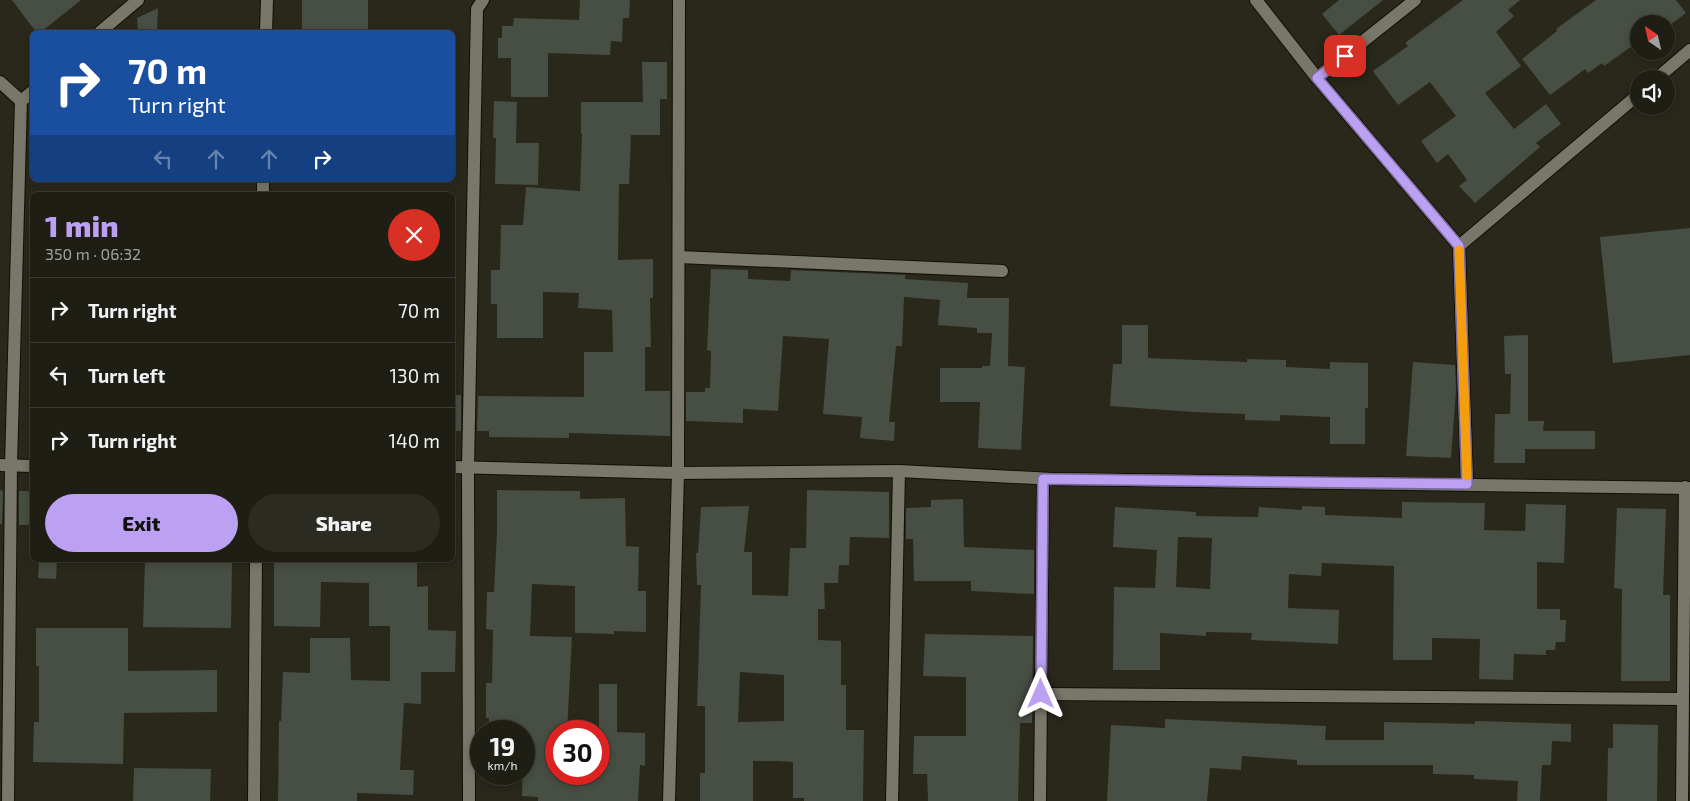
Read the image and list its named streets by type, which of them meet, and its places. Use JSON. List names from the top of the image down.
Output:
{
  "north": "top left",
  "page": {
    "turn": ["70 m", "Turn right"],
    "heading": ["1 min", "350 m · 06:32"],
    "list": [
      {
        "name": "Turn right",
        "value": "70 m"
      },
      {
        "name": "Turn left",
        "value": "130 m"
      },
      {
        "name": "Turn right",
        "value": "140 m"
      }
    ],
    "buttons": ["Exit", "Share"],
    "speed": "19 km/h",
    "limit": "30"
  }
}
